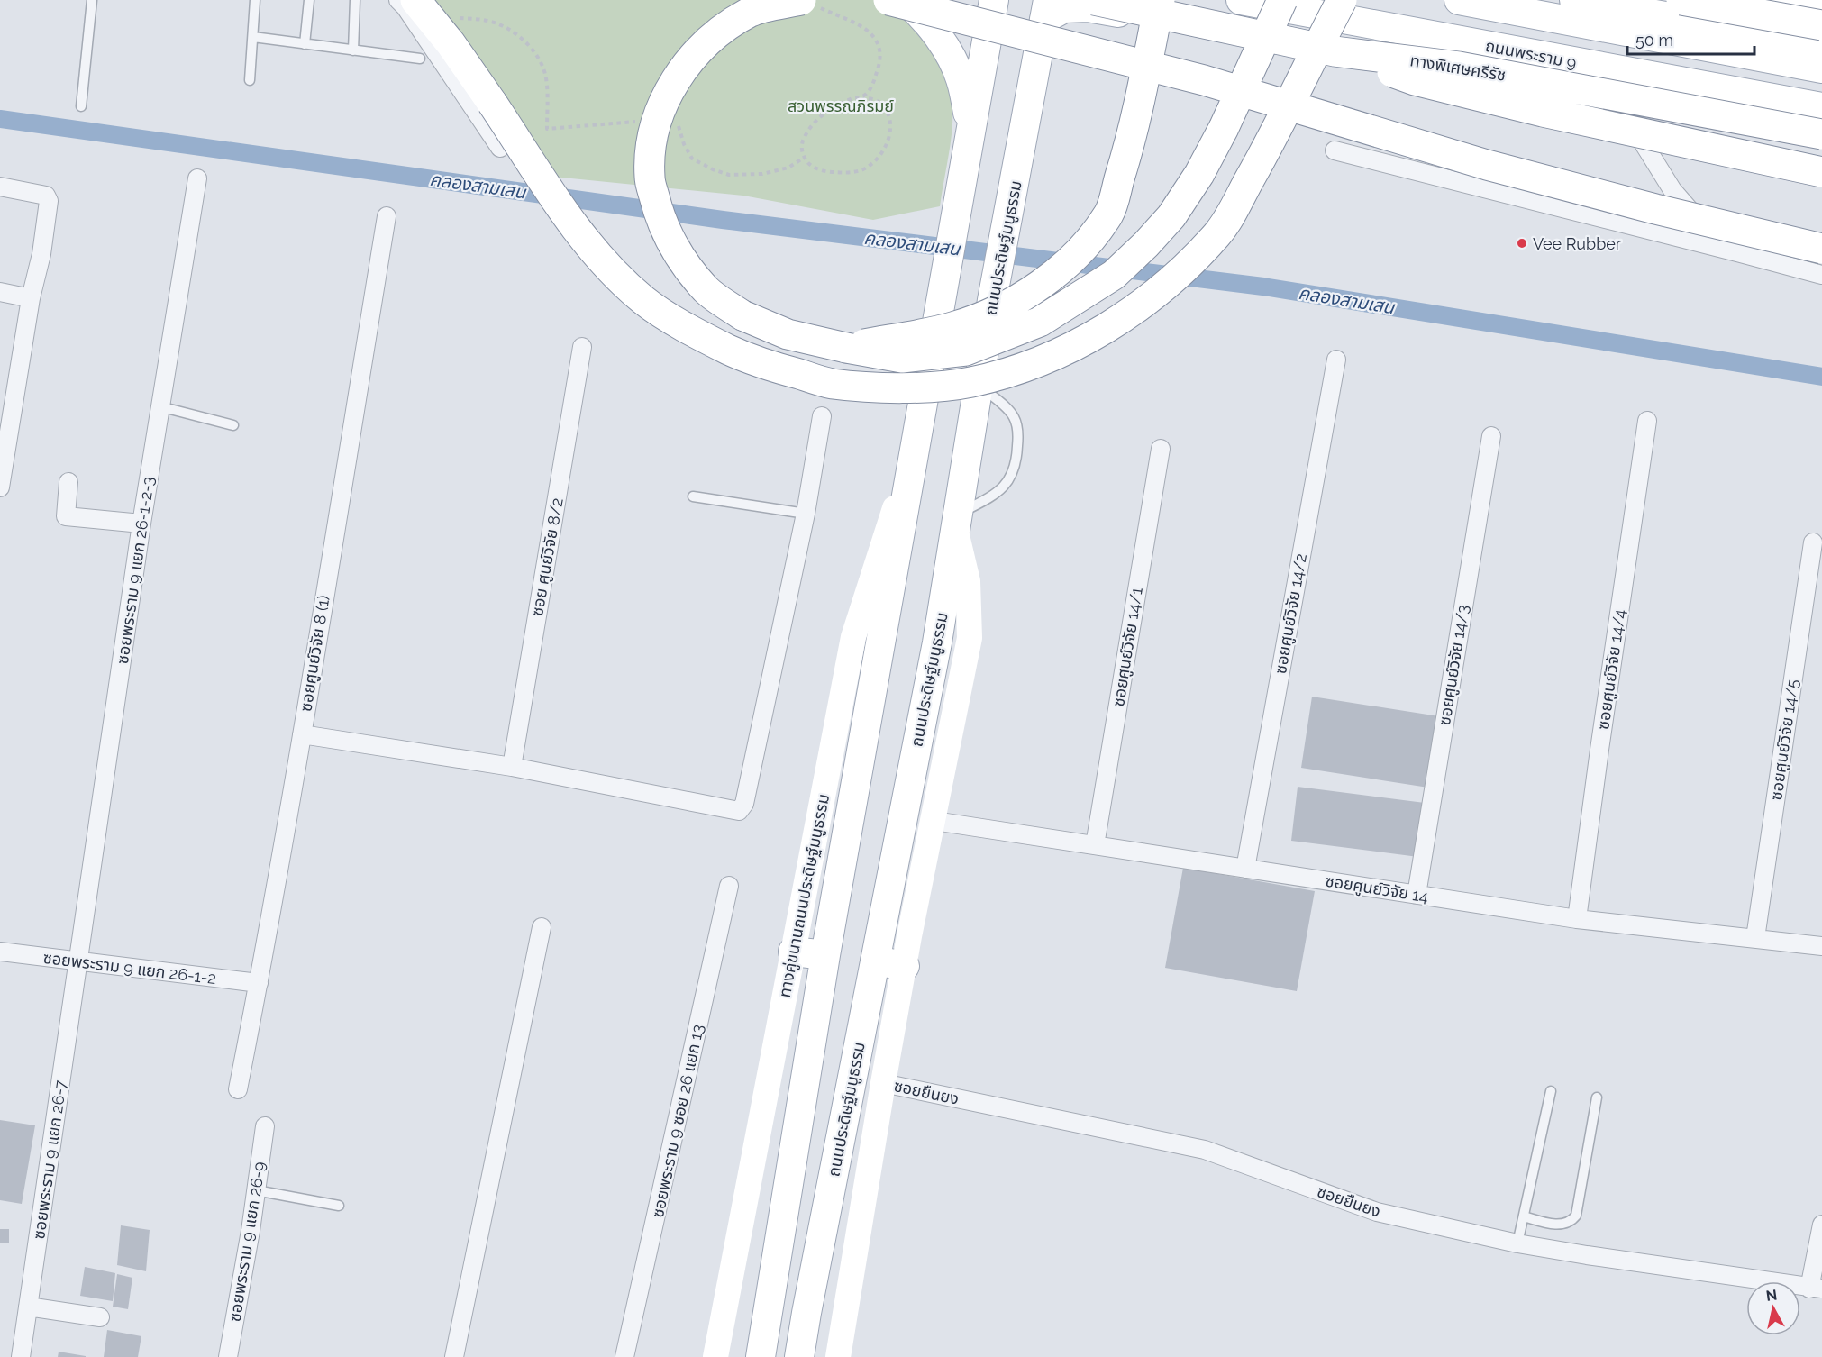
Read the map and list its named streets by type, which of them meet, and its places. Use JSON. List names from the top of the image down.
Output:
{
  "streets": {
    "highway": ["ทางพิเศษศรีรัช"],
    "main road": ["ถนนพระราม 9", "ถนนประดิษฐ์มนูธรรม"],
    "street": [
      "ซอย ศูนย์วิจัย 8/2",
      "ซอยพระราม 9 แยก 26-1-2-3",
      "ซอยศูนย์วิจัย 14/2",
      "ซอยศูนย์วิจัย 14/1",
      "ซอยศูนย์วิจัย 8 (1)",
      "ซอยศูนย์วิจัย 14/3",
      "ซอยศูนย์วิจัย 14/4",
      "ซอยศูนย์วิจัย 14/5",
      "ซอยศูนย์วิจัย 14",
      "ทางคู่ขนานถนนประดิษฐ์มนูธรรม",
      "ซอยพระราม 9 แยก 26-1-2",
      "ซอยยืนยง",
      "ซอยพระราม 9 ซอย 26 แยก 13",
      "ซอยพระราม 9 แยก 26-7",
      "ซอยพระราม 9 แยก 26-9"
    ]
  },
  "crossings": [
    ["ซอยพระราม 9 แยก 26-1-2-3", "ซอยพระราม 9 แยก 26-1-2"],
    ["ซอยพระราม 9 แยก 26-1-2-3", "ซอยพระราม 9 แยก 26-7"],
    ["ซอยศูนย์วิจัย 14/2", "ซอยศูนย์วิจัย 14"],
    ["ซอยศูนย์วิจัย 14/1", "ซอยศูนย์วิจัย 14"],
    ["ซอยศูนย์วิจัย 8 (1)", "ซอยพระราม 9 แยก 26-1-2"],
    ["ซอยศูนย์วิจัย 14/3", "ซอยศูนย์วิจัย 14"],
    ["ซอยศูนย์วิจัย 14/4", "ซอยศูนย์วิจัย 14"],
    ["ซอยศูนย์วิจัย 14/5", "ซอยศูนย์วิจัย 14"],
    ["ซอยพระราม 9 แยก 26-1-2", "ซอยพระราม 9 แยก 26-7"]
  ],
  "water": ["คลองสามเสน"],
  "parks": ["สวนพรรณภิรมย์"],
  "places": ["Vee Rubber"],
  "scale_bar": "50 m",
  "north": "top"
}
